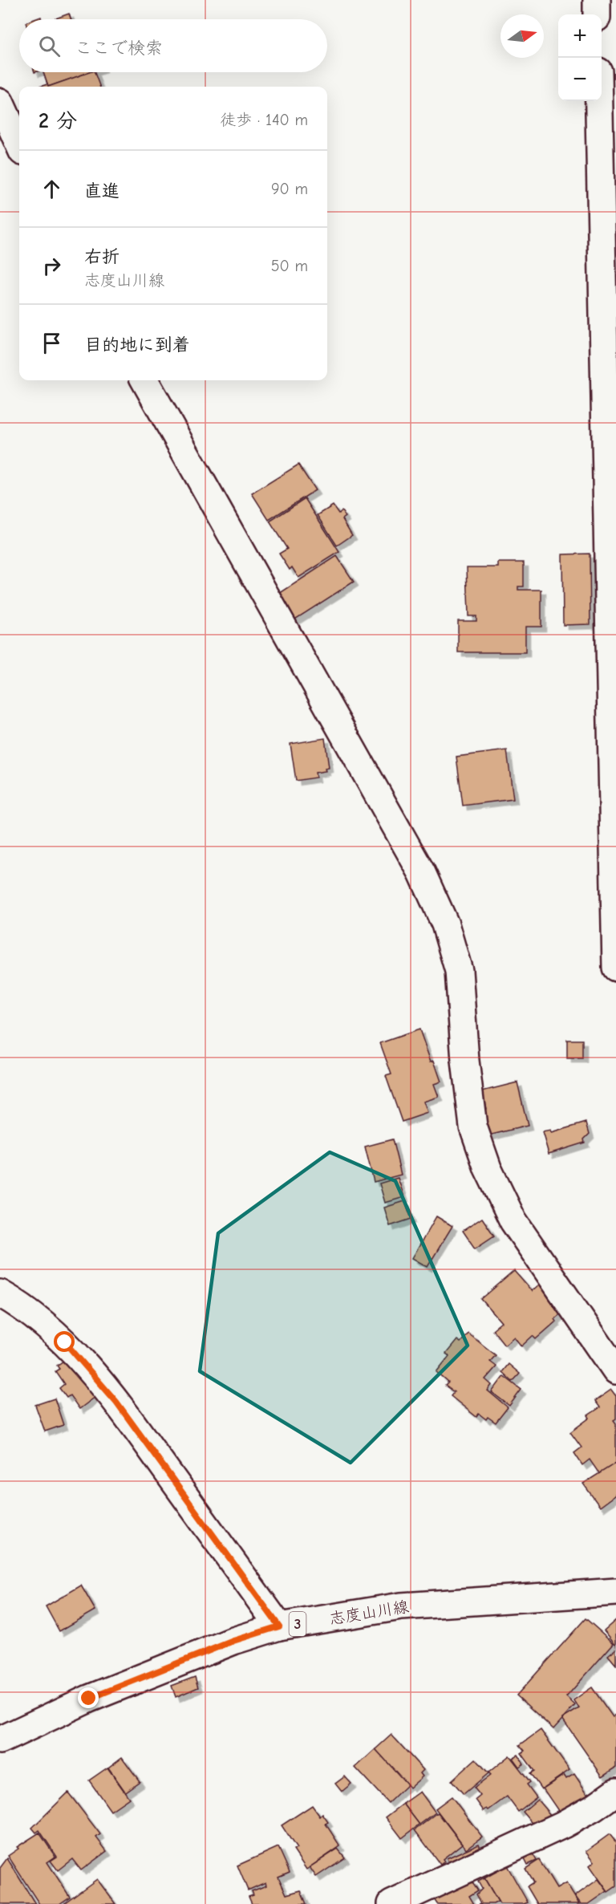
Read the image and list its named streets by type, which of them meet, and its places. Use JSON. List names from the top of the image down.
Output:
{
  "streets": {
    "street": ["志度山川線", "3"]
  },
  "north": "right",
  "page": {
    "map_buttons": ["+", "−"],
    "search": "ここで検索",
    "heading": ["2 分", "徒歩 · 140 m"],
    "list": [
      ["直進", "90 m"],
      ["右折", "志度山川線", "50 m"],
      "目的地に到着"
    ]
  }
}
